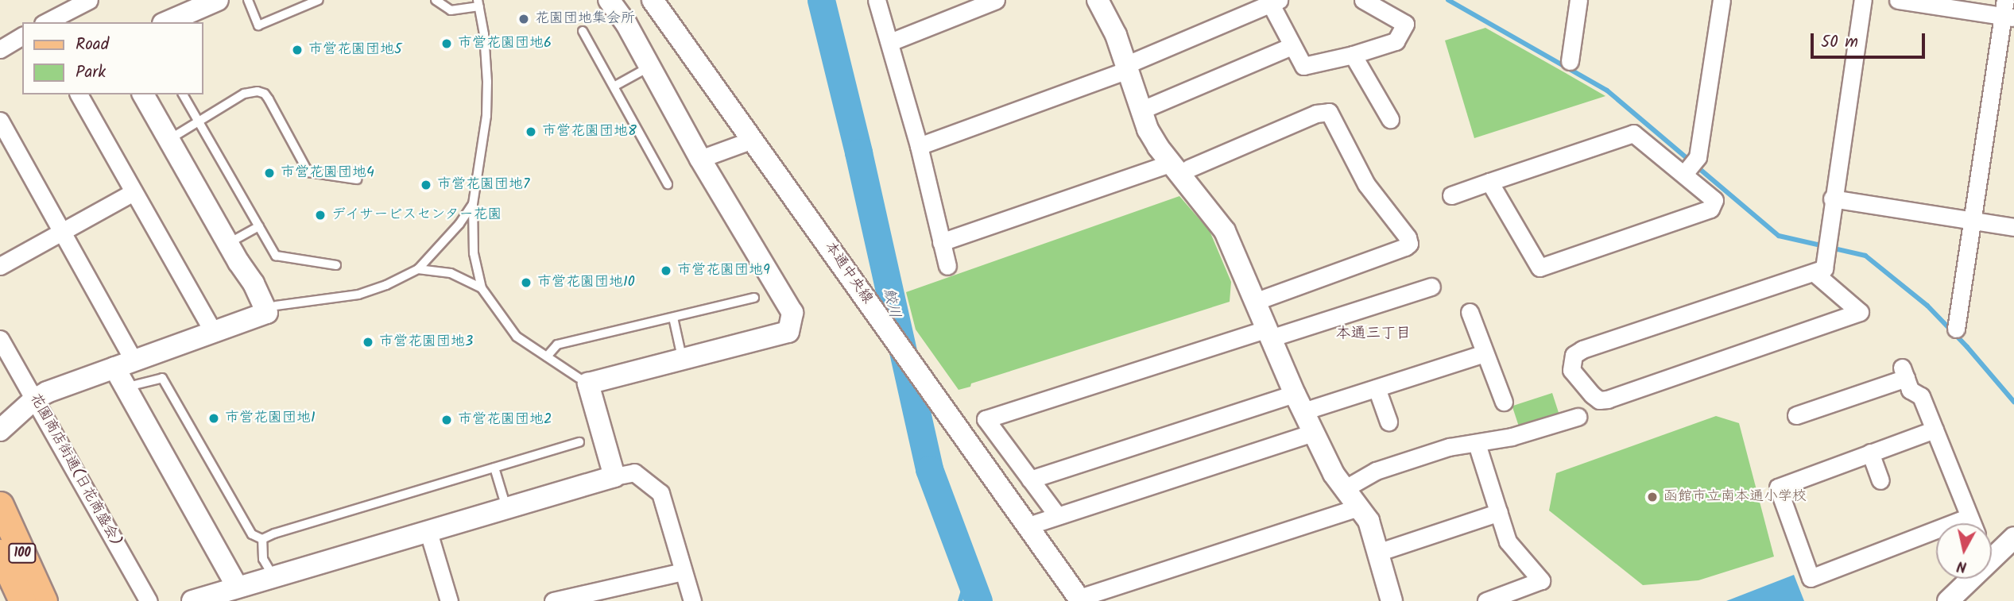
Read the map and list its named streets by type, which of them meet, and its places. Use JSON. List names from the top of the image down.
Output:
{
  "streets": {
    "main road": ["100"],
    "street": ["本通中央線", "花園商店街通(日花商盛会)"]
  },
  "districts": ["本通三丁目"],
  "water": ["鮫川"],
  "places": [
    "花園団地集会所",
    "市営花園団地6",
    "市営花園団地5",
    "市営花園団地8",
    "市営花園団地4",
    "市営花園団地7",
    "デイサービスセンター花園",
    "市営花園団地9",
    "市営花園団地10",
    "市営花園団地3",
    "市営花園団地1",
    "市営花園団地2",
    "函館市立南本通小学校"
  ],
  "legend": ["Road", "Park"],
  "scale_bar": "50 m",
  "north": "bottom"
}
